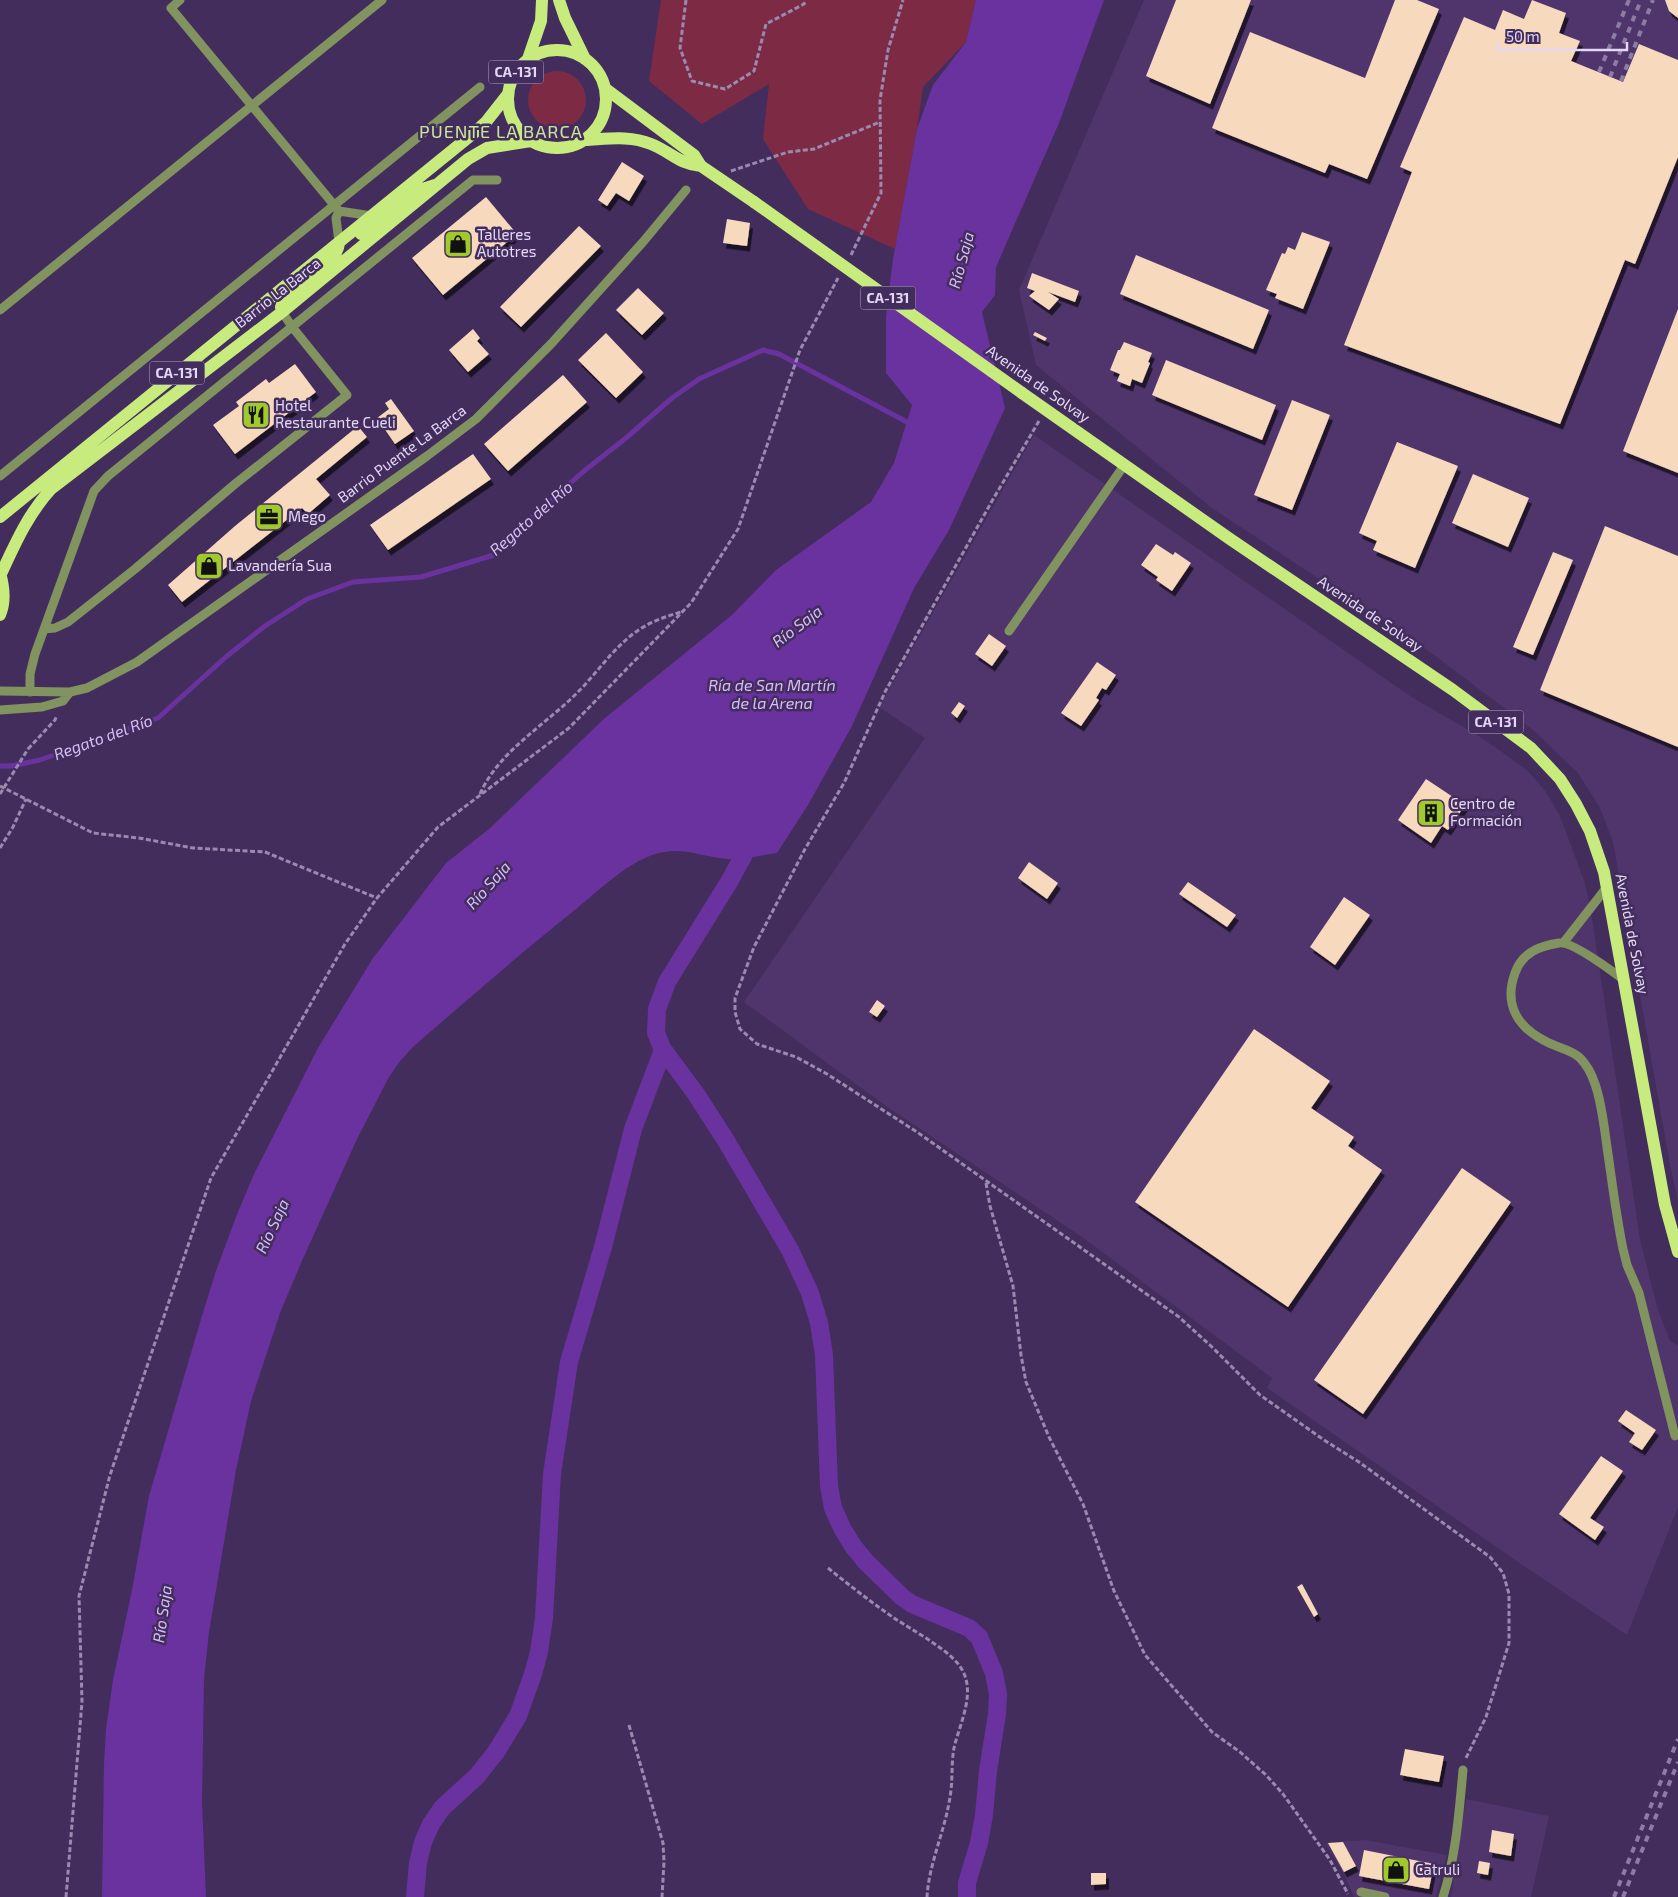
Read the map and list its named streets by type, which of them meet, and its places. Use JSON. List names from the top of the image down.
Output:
{
  "streets": {
    "main road": ["CA-131", "Barrio La Barca", "Avenida de Solvay"],
    "street": ["Barrio Puente La Barca"]
  },
  "crossings": [
    ["CA-131", "Barrio La Barca"],
    ["CA-131", "Avenida de Solvay"]
  ],
  "districts": ["PUENTE LA BARCA"],
  "water": ["Río Saja", "Regato del Río", "Ría de San Martín de la Arena"],
  "places": {
    "shop": ["Talleres Autotres", "Lavandería Sua", "Catruli"],
    "restaurant": ["Hotel Restaurante Cueli"],
    "office": ["Mego"],
    "building": ["Centro de Formación"]
  },
  "scale_bar": "50 m"
}
